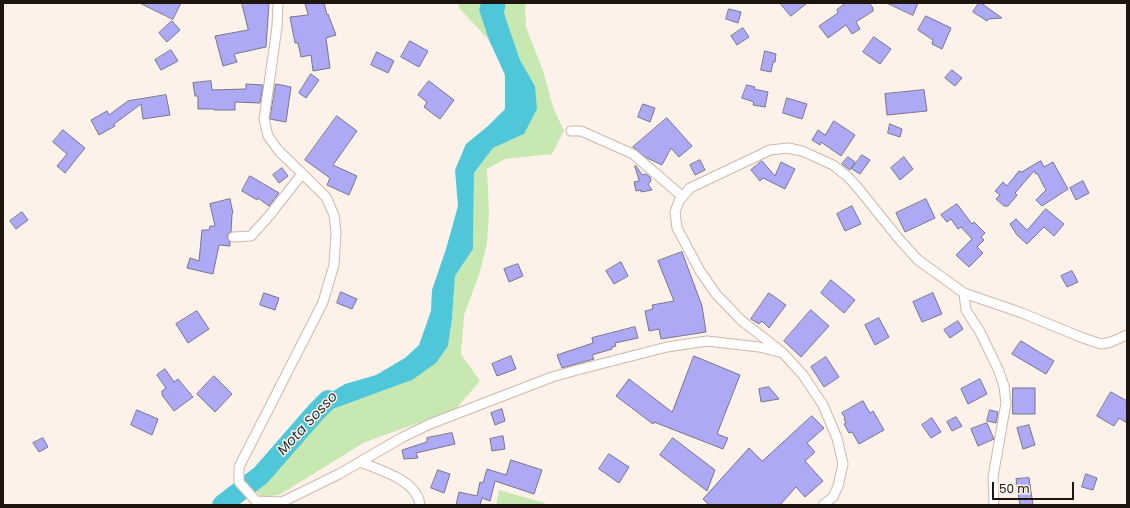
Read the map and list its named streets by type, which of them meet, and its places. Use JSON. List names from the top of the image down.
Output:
{
  "water": ["Mota Sosso"],
  "scale_bar": "50 m"
}
